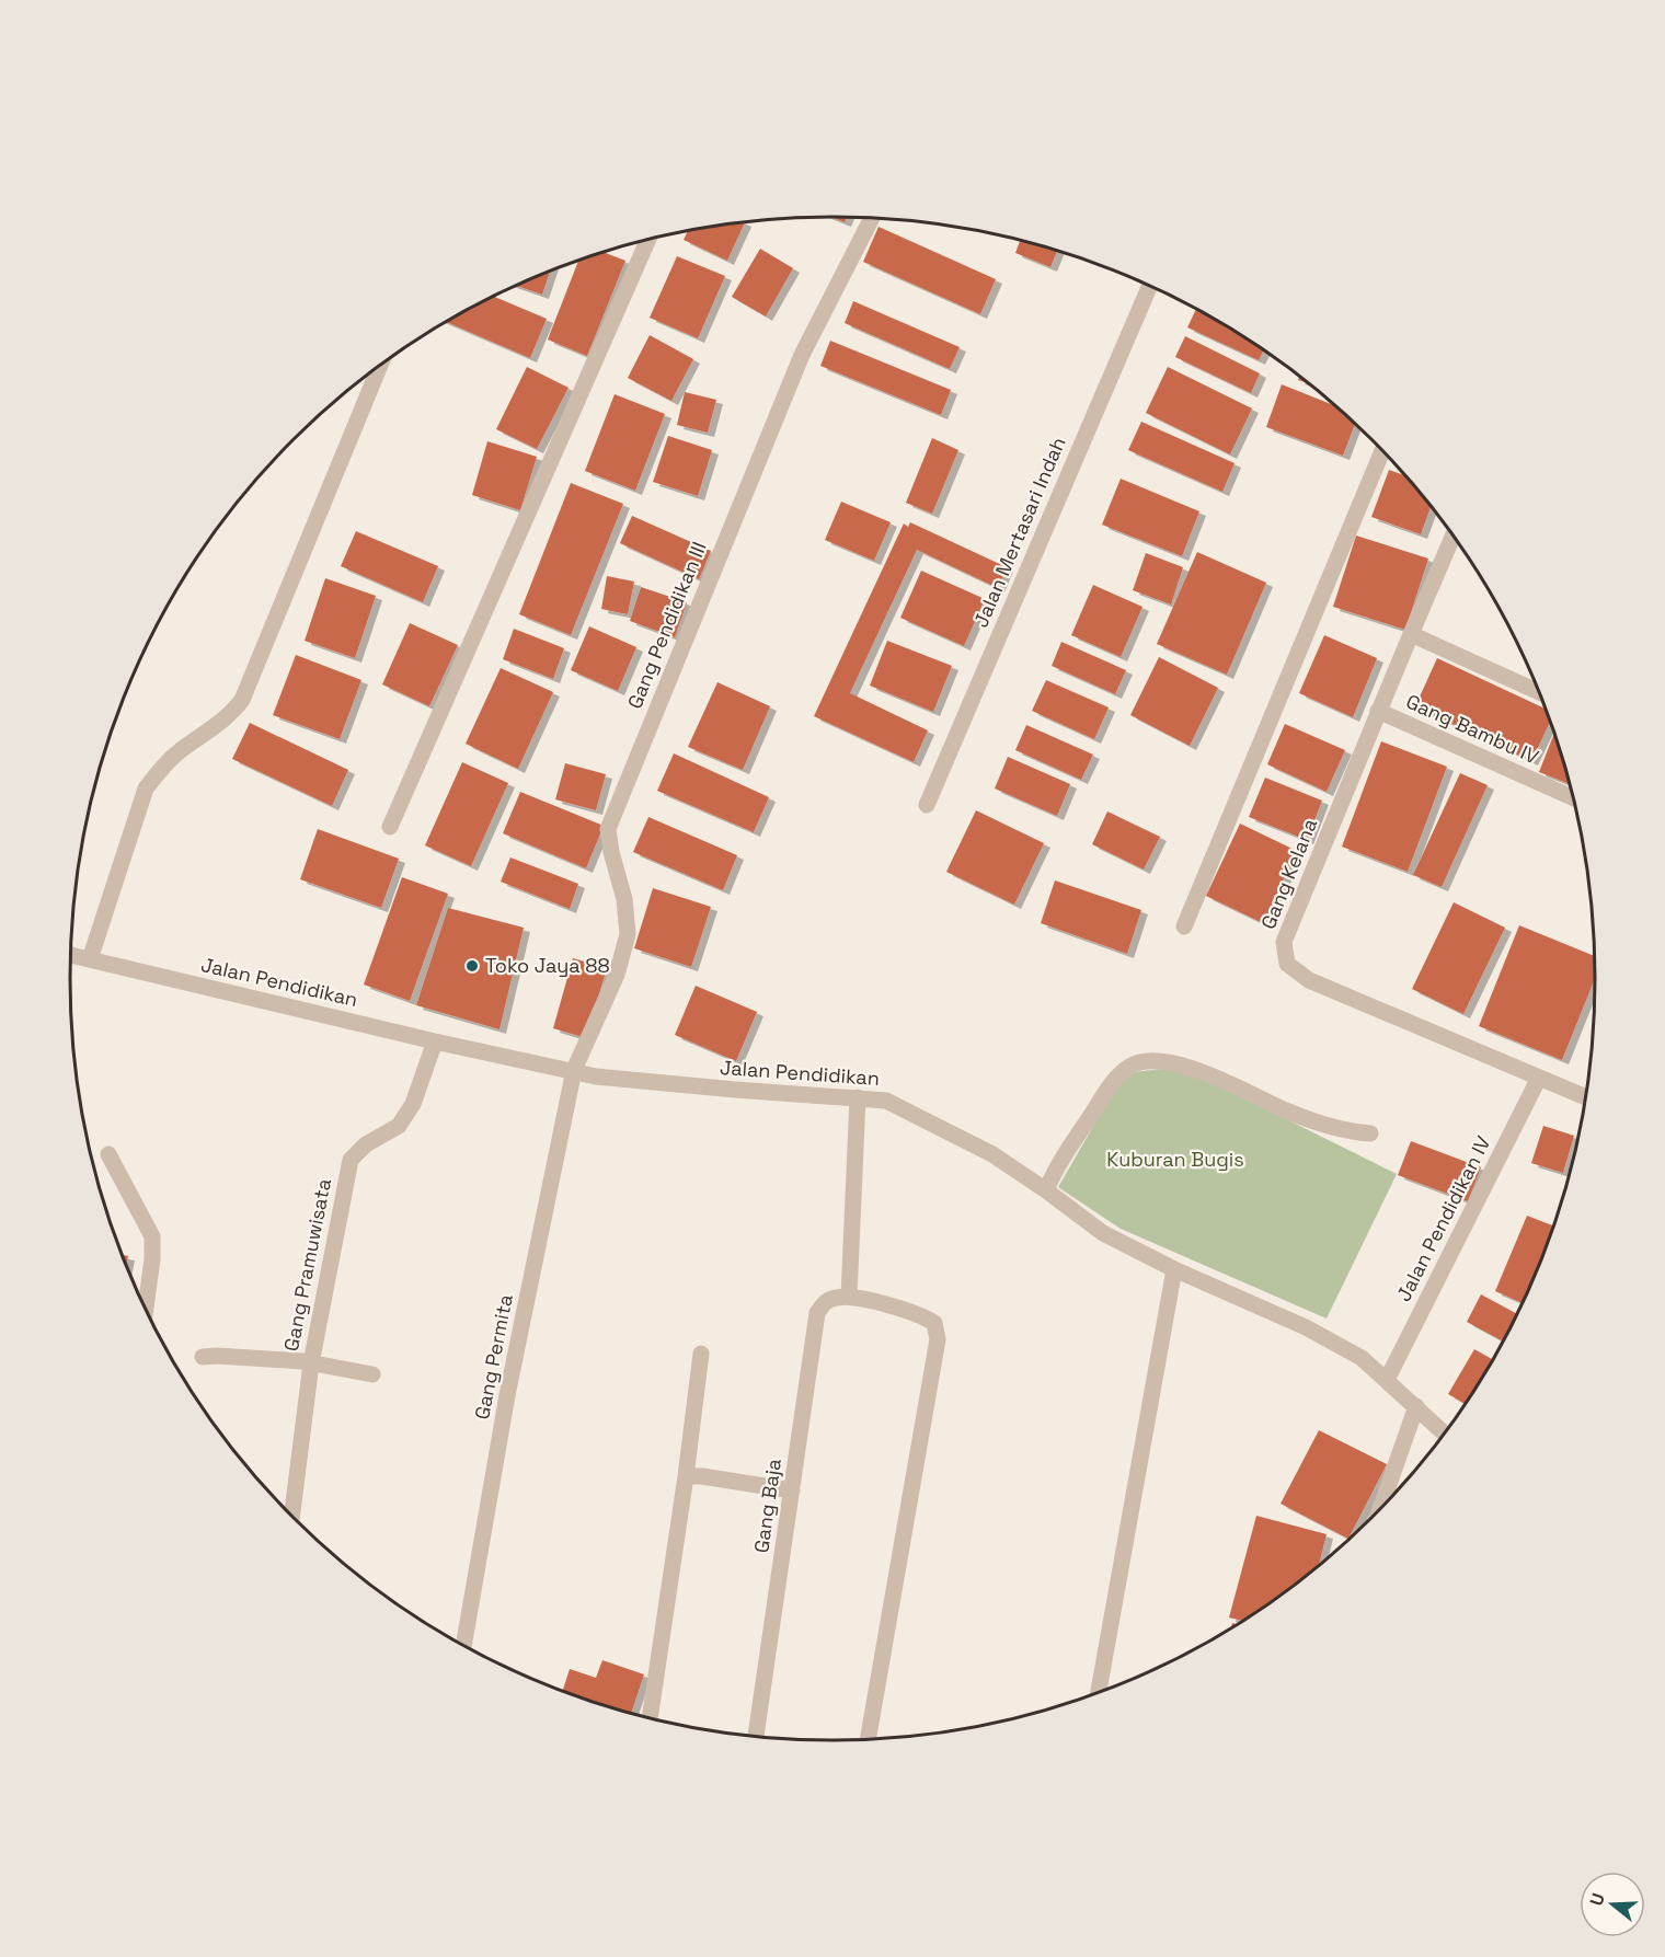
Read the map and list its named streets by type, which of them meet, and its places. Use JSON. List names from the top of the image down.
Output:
{
  "streets": {
    "street": [
      "Jalan Mertasari Indah",
      "Gang Pendidikan III",
      "Gang Bambu IV",
      "Gang Kelana",
      "Jalan Pendidikan",
      "Jalan Pendidikan IV",
      "Gang Pramuwisata",
      "Gang Permita",
      "Gang Baja"
    ]
  },
  "crossings": [
    ["Gang Pendidikan III", "Jalan Pendidikan"],
    ["Gang Pendidikan III", "Gang Permita"],
    ["Gang Bambu IV", "Gang Kelana"],
    ["Gang Kelana", "Jalan Pendidikan IV"],
    ["Jalan Pendidikan", "Jalan Pendidikan IV"],
    ["Jalan Pendidikan", "Gang Pramuwisata"],
    ["Jalan Pendidikan", "Gang Permita"]
  ],
  "parks": ["Kuburan Bugis"],
  "places": ["Toko Jaya 88"],
  "north": "left"
}
